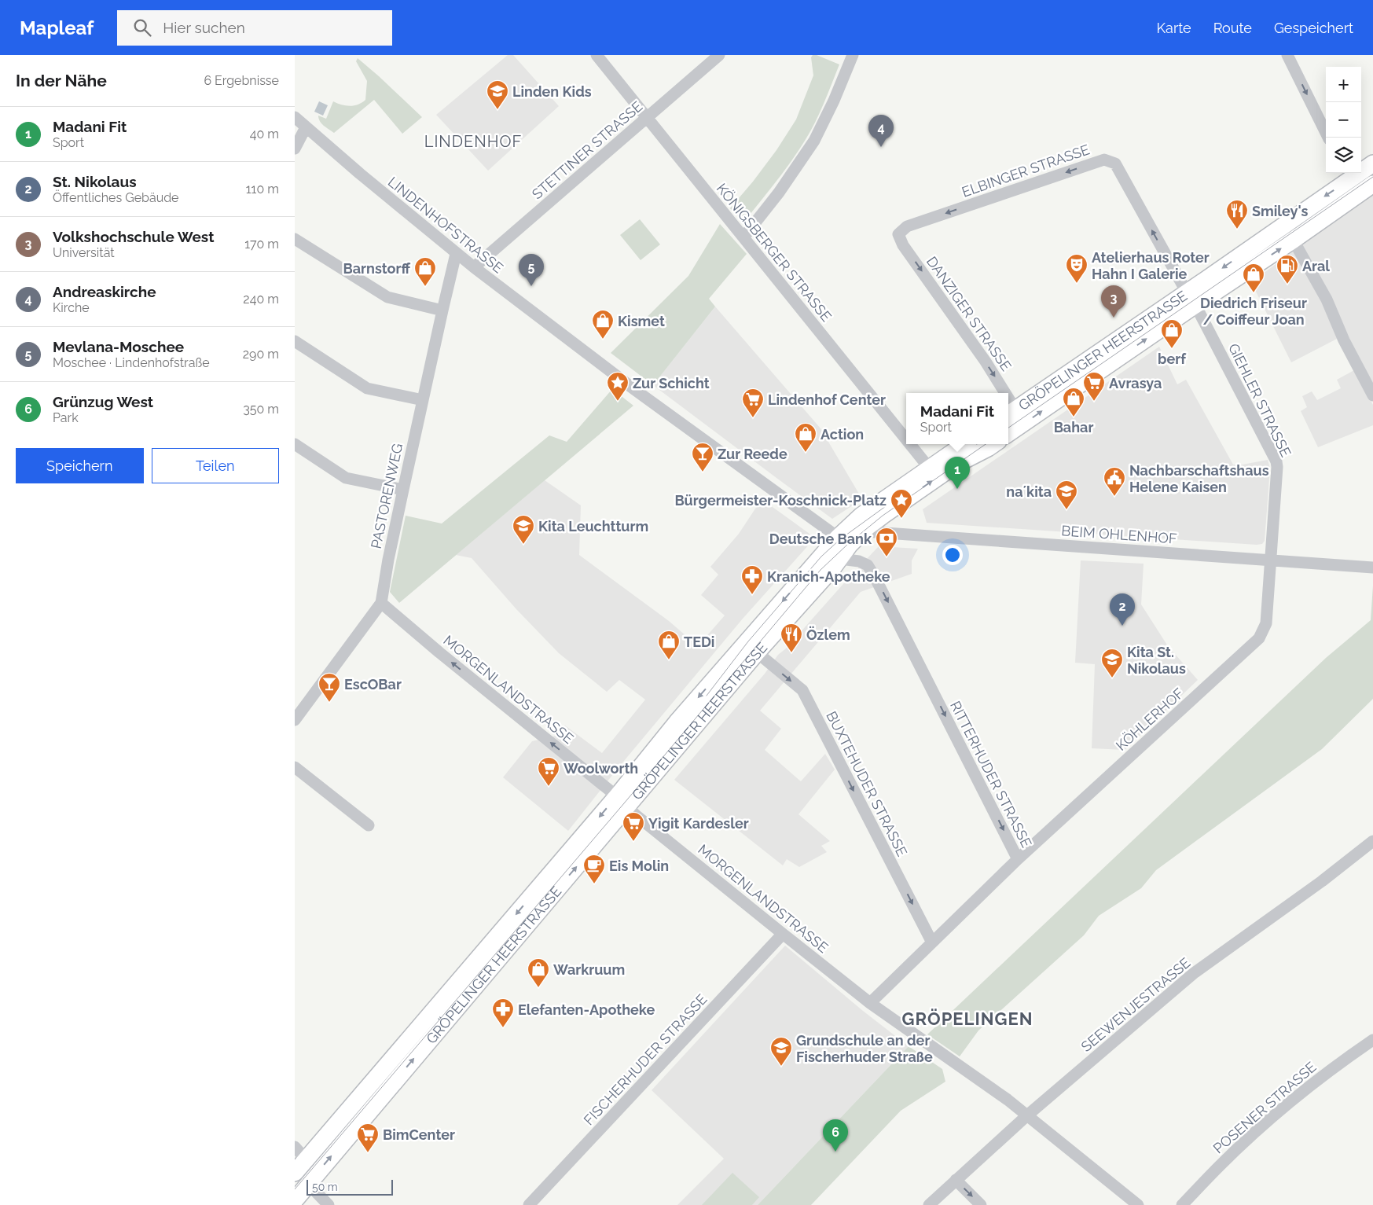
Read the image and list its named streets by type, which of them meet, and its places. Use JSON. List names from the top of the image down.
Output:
{
  "streets": {
    "main road": ["GRÖPELINGER HEERSTRASSE"],
    "street": [
      "STETTINER STRASSE",
      "ELBINGER STRASSE",
      "LINDENHOFSTRASSE",
      "KÖNIGSBERGER STRASSE",
      "DANZIGER STRASSE",
      "GIEHLER STRASSE",
      "PASTORENWEG",
      "BEIM OHLENHOF",
      "MORGENLANDSTRASSE",
      "KÖHLERHOF",
      "RITTERHUDER STRASSE",
      "BUXTEHUDER STRASSE",
      "SEEWENJESTRASSE",
      "FISCHERHUDER STRASSE",
      "POSENER STRASSE"
    ]
  },
  "crossings": [
    ["STETTINER STRASSE", "LINDENHOFSTRASSE"],
    ["STETTINER STRASSE", "KÖNIGSBERGER STRASSE"],
    ["ELBINGER STRASSE", "DANZIGER STRASSE"],
    ["ELBINGER STRASSE", "GRÖPELINGER HEERSTRASSE"],
    ["ELBINGER STRASSE", "GIEHLER STRASSE"],
    ["LINDENHOFSTRASSE", "GRÖPELINGER HEERSTRASSE"],
    ["LINDENHOFSTRASSE", "PASTORENWEG"],
    ["KÖNIGSBERGER STRASSE", "GRÖPELINGER HEERSTRASSE"],
    ["GRÖPELINGER HEERSTRASSE", "GIEHLER STRASSE"],
    ["GRÖPELINGER HEERSTRASSE", "BEIM OHLENHOF"],
    ["GRÖPELINGER HEERSTRASSE", "MORGENLANDSTRASSE"],
    ["GRÖPELINGER HEERSTRASSE", "RITTERHUDER STRASSE"],
    ["GRÖPELINGER HEERSTRASSE", "BUXTEHUDER STRASSE"],
    ["GIEHLER STRASSE", "BEIM OHLENHOF"],
    ["GIEHLER STRASSE", "KÖHLERHOF"],
    ["PASTORENWEG", "MORGENLANDSTRASSE"],
    ["BEIM OHLENHOF", "KÖHLERHOF"],
    ["MORGENLANDSTRASSE", "RITTERHUDER STRASSE"],
    ["MORGENLANDSTRASSE", "SEEWENJESTRASSE"],
    ["MORGENLANDSTRASSE", "FISCHERHUDER STRASSE"],
    ["KÖHLERHOF", "RITTERHUDER STRASSE"],
    ["RITTERHUDER STRASSE", "BUXTEHUDER STRASSE"]
  ],
  "one_way": ["DANZIGER STRASSE", "RITTERHUDER STRASSE", "BUXTEHUDER STRASSE"],
  "districts": ["LINDENHOF", "GRÖPELINGEN"],
  "places": {
    "school or university": [
      "Linden Kids",
      "na´kita",
      "Kita Leuchtturm",
      "Kita St. Nikolaus",
      "Grundschule an der Fischerhuder Straße"
    ],
    "restaurant": ["Smiley's", "Özlem"],
    "theatre": ["Atelierhaus Roter Hahn I Galerie"],
    "fuel station": ["Aral"],
    "shop": [
      "Barnstorff",
      "Diedrich Friseur / Coiffeur Joan",
      "Kismet",
      "berf",
      "Bahar",
      "Action",
      "TEDi",
      "Warkruum"
    ],
    "place": ["Zur Schicht", "Bürgermeister-Koschnick-Platz"],
    "supermarket": [
      "Avrasya",
      "Lindenhof Center",
      "Woolworth",
      "Yigit Kardesler",
      "BimCenter"
    ],
    "bar": ["Zur Reede", "EscOBar"],
    "public building": ["Nachbarschaftshaus Helene Kaisen"],
    "bank": ["Deutsche Bank"],
    "pharmacy": ["Kranich-Apotheke", "Elefanten-Apotheke"],
    "cafe": ["Eis Molin"]
  },
  "scale_bar": "50 m",
  "page": {
    "header": "Mapleaf",
    "search": "Hier suchen",
    "nav": ["Karte", "Route", "Gespeichert"],
    "heading": ["In der Nähe", "6 Ergebnisse"],
    "map_buttons": ["+", "−"],
    "list": [
      {
        "mark": "1",
        "name": "Madani Fit",
        "note": "Sport",
        "value": "40 m"
      },
      {
        "mark": "2",
        "name": "St. Nikolaus",
        "note": "Öffentliches Gebäude",
        "value": "110 m"
      },
      {
        "mark": "3",
        "name": "Volkshochschule West",
        "note": "Universität",
        "value": "170 m"
      },
      {
        "mark": "4",
        "name": "Andreaskirche",
        "note": "Kirche",
        "value": "240 m"
      },
      {
        "mark": "5",
        "name": "Mevlana-Moschee",
        "note": "Moschee · Lindenhofstraße",
        "value": "290 m"
      },
      {
        "mark": "6",
        "name": "Grünzug West",
        "note": "Park",
        "value": "350 m"
      }
    ],
    "pins": [
      "4",
      "5",
      "3",
      "1",
      "2",
      "6"
    ],
    "popup": ["Madani Fit", "Sport"],
    "buttons": ["Speichern", "Teilen"],
    "scale": "50 m"
  }
}
